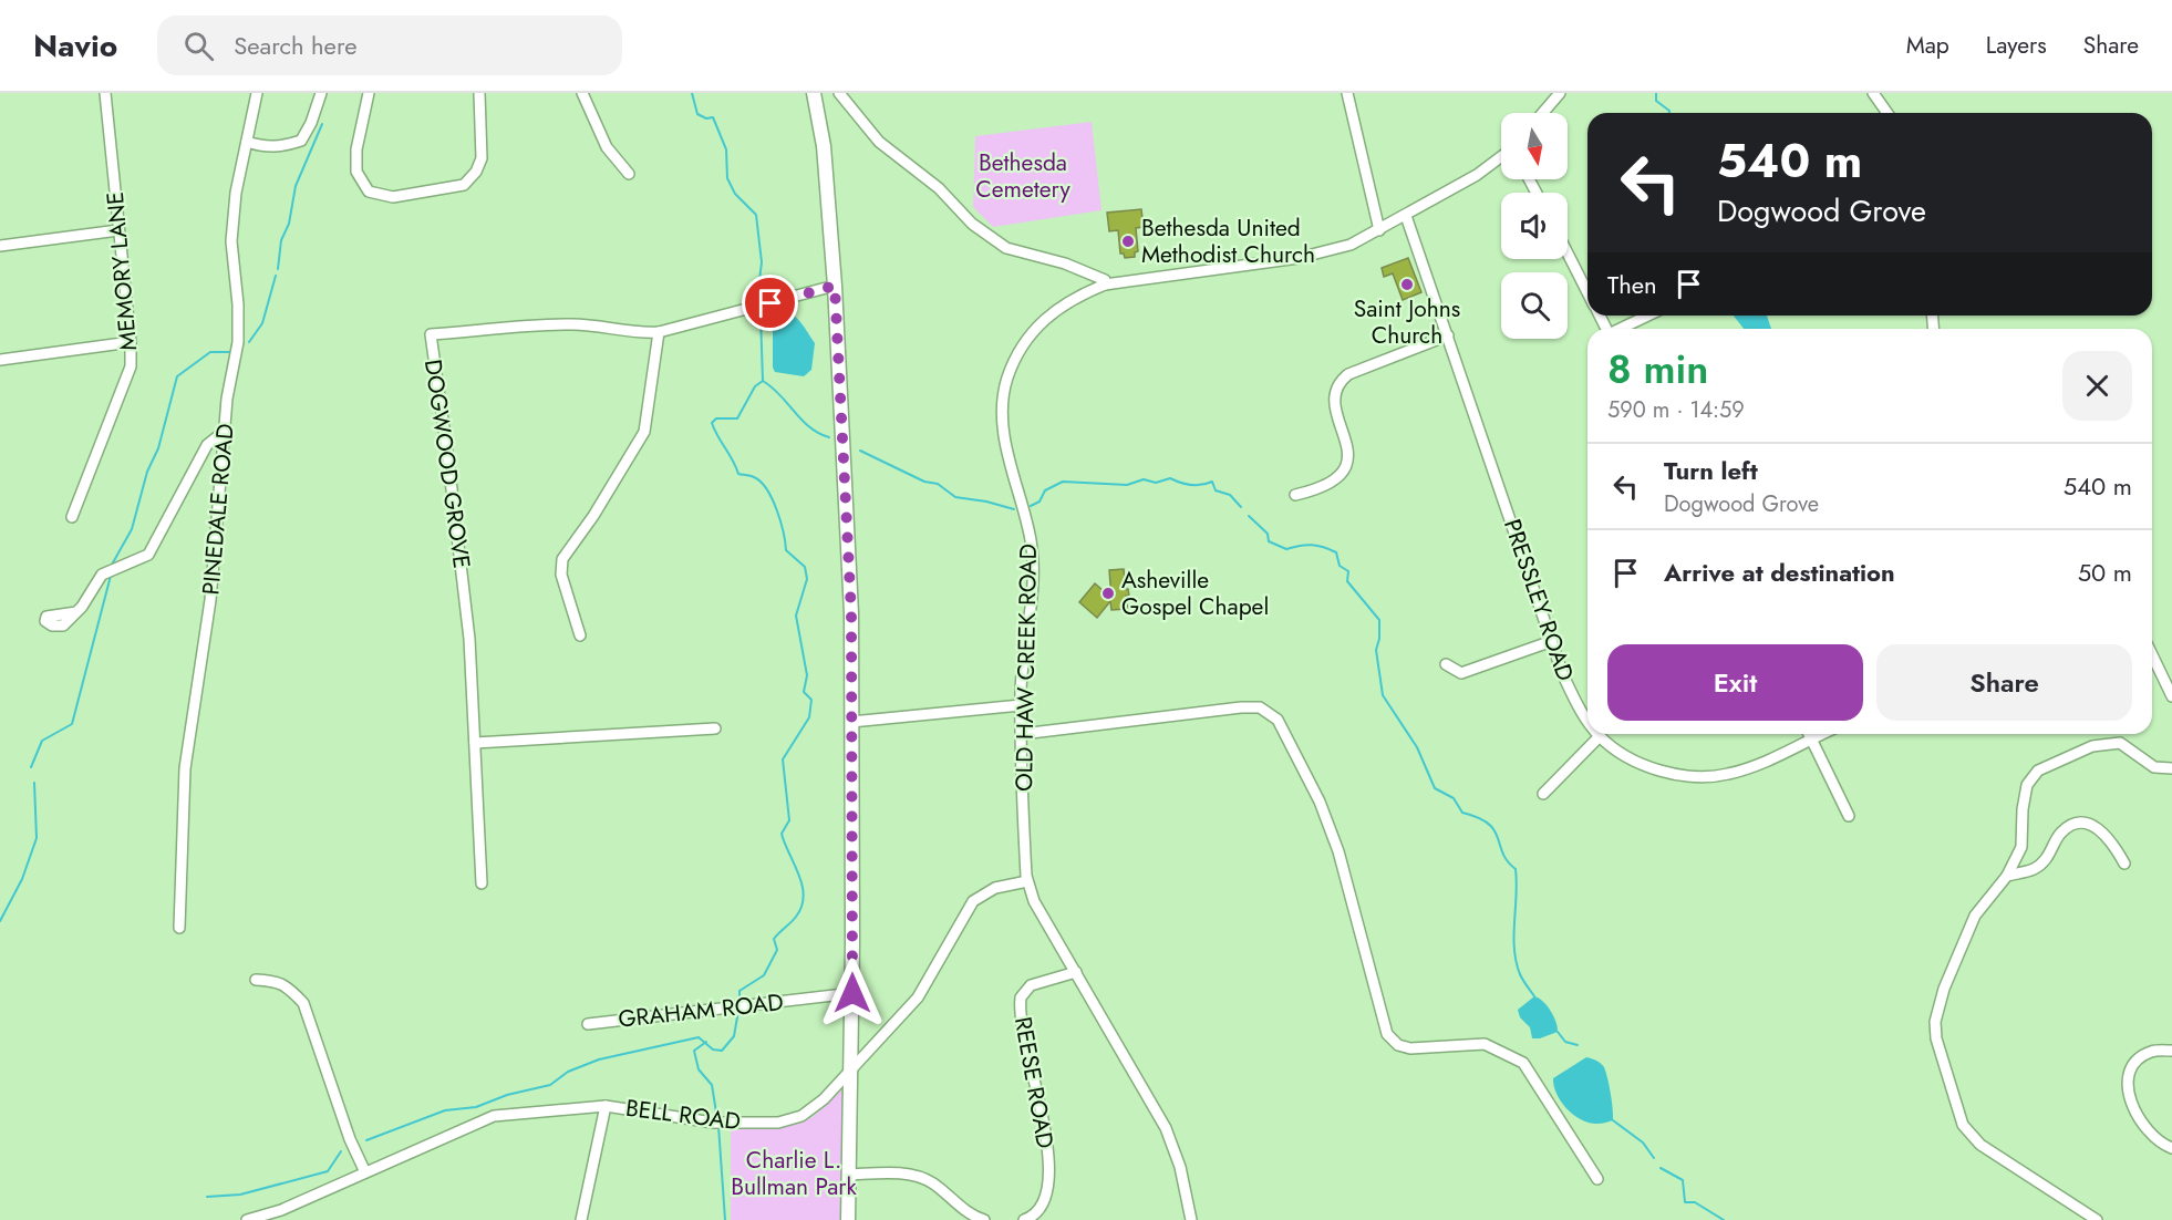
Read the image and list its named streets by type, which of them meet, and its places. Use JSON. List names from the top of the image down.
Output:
{
  "streets": {
    "street": [
      "MEMORY LANE",
      "DOGWOOD GROVE",
      "PINEDALE ROAD",
      "PRESSLEY ROAD",
      "OLD HAW CREEK ROAD",
      "GRAHAM ROAD",
      "REESE ROAD",
      "BELL ROAD"
    ]
  },
  "crossings": [
    ["PRESSLEY ROAD", "OLD HAW CREEK ROAD"],
    ["OLD HAW CREEK ROAD", "REESE ROAD"],
    ["OLD HAW CREEK ROAD", "BELL ROAD"]
  ],
  "parks": ["Bethesda Cemetery", "Charlie L. Bullman Park"],
  "places": ["Bethesda United Methodist Church", "Saint Johns Church", "Asheville Gospel Chapel"],
  "north": "bottom",
  "page": {
    "header": "Navio",
    "search": "Search here",
    "nav": ["Map", "Layers", "Share"],
    "turn": ["540 m", "Dogwood Grove"],
    "then": "Then",
    "heading": ["8 min", "590 m · 14:59"],
    "list": [
      {
        "name": "Turn left",
        "note": "Dogwood Grove",
        "value": "540 m"
      },
      {
        "name": "Arrive at destination",
        "value": "50 m"
      }
    ],
    "buttons": ["Exit", "Share"]
  }
}
